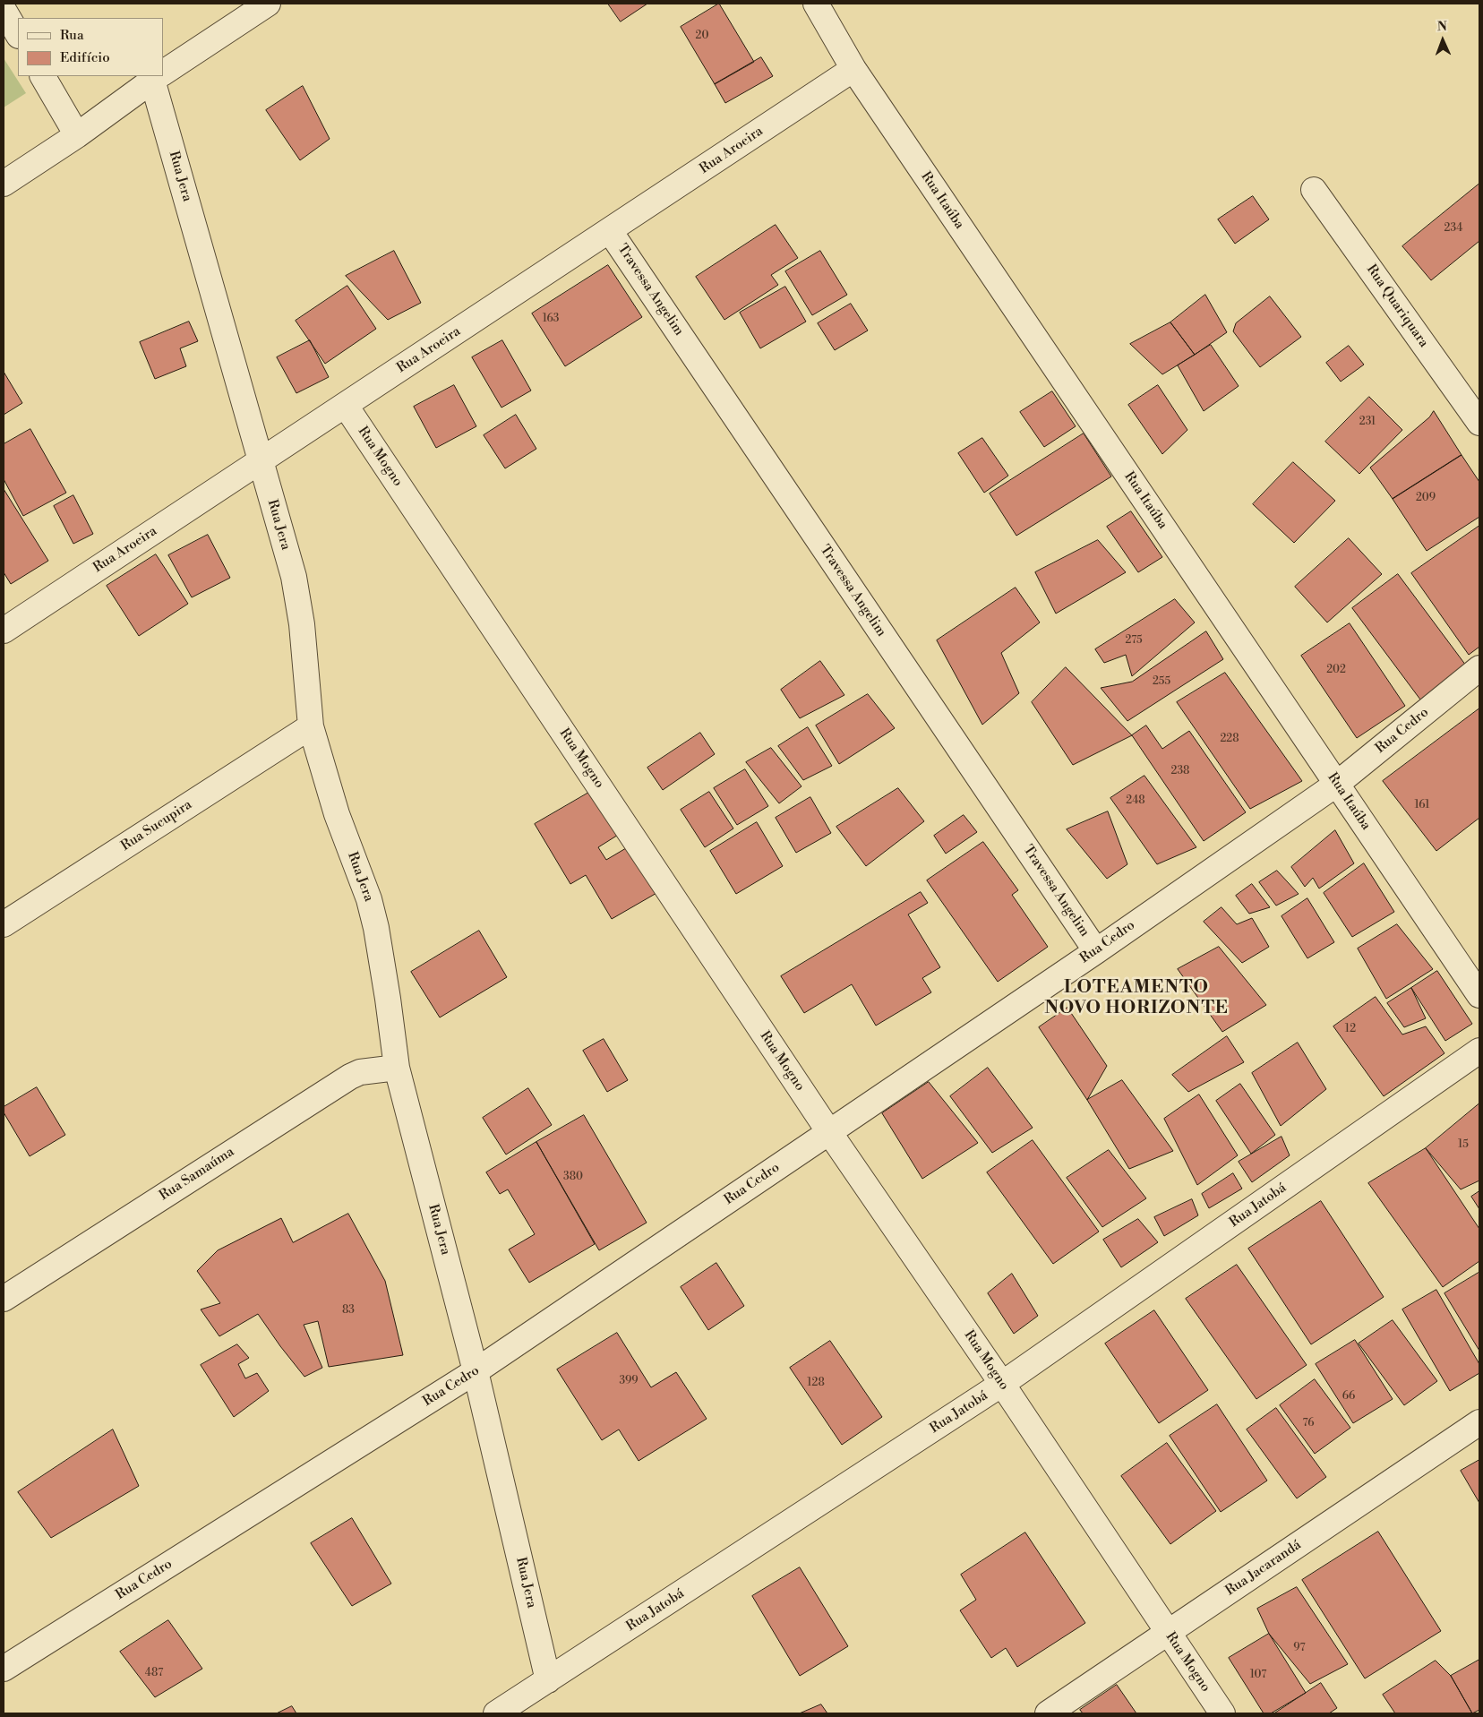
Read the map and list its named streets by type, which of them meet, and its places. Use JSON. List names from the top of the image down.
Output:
{
  "streets": {
    "street": [
      "Rua Aroeira",
      "Rua Jera",
      "Rua Itaúba",
      "Travessa Angelim",
      "Rua Quariquara",
      "Rua Mogno",
      "Rua Cedro",
      "Rua Sucupira",
      "Rua Samaúma",
      "Rua Jatobá",
      "Rua Jacarandá"
    ]
  },
  "crossings": [
    ["Rua Aroeira", "Rua Jera"],
    ["Rua Aroeira", "Rua Itaúba"],
    ["Rua Aroeira", "Travessa Angelim"],
    ["Rua Aroeira", "Rua Mogno"],
    ["Rua Jera", "Rua Cedro"],
    ["Rua Jera", "Rua Sucupira"],
    ["Rua Jera", "Rua Samaúma"],
    ["Rua Jera", "Rua Jatobá"],
    ["Rua Itaúba", "Rua Cedro"],
    ["Travessa Angelim", "Rua Cedro"],
    ["Rua Mogno", "Rua Cedro"],
    ["Rua Mogno", "Rua Jatobá"],
    ["Rua Mogno", "Rua Jacarandá"]
  ],
  "districts": ["LOTEAMENTO NOVO HORIZONTE"],
  "house_numbers": [
    "20",
    "234",
    "163",
    "231",
    "209",
    "275",
    "202",
    "255",
    "228",
    "238",
    "248",
    "161",
    "12",
    "15",
    "380",
    "83",
    "399",
    "128",
    "66",
    "76",
    "97",
    "487",
    "107"
  ],
  "legend": ["Rua", "Edifício"],
  "north": "top"
}
